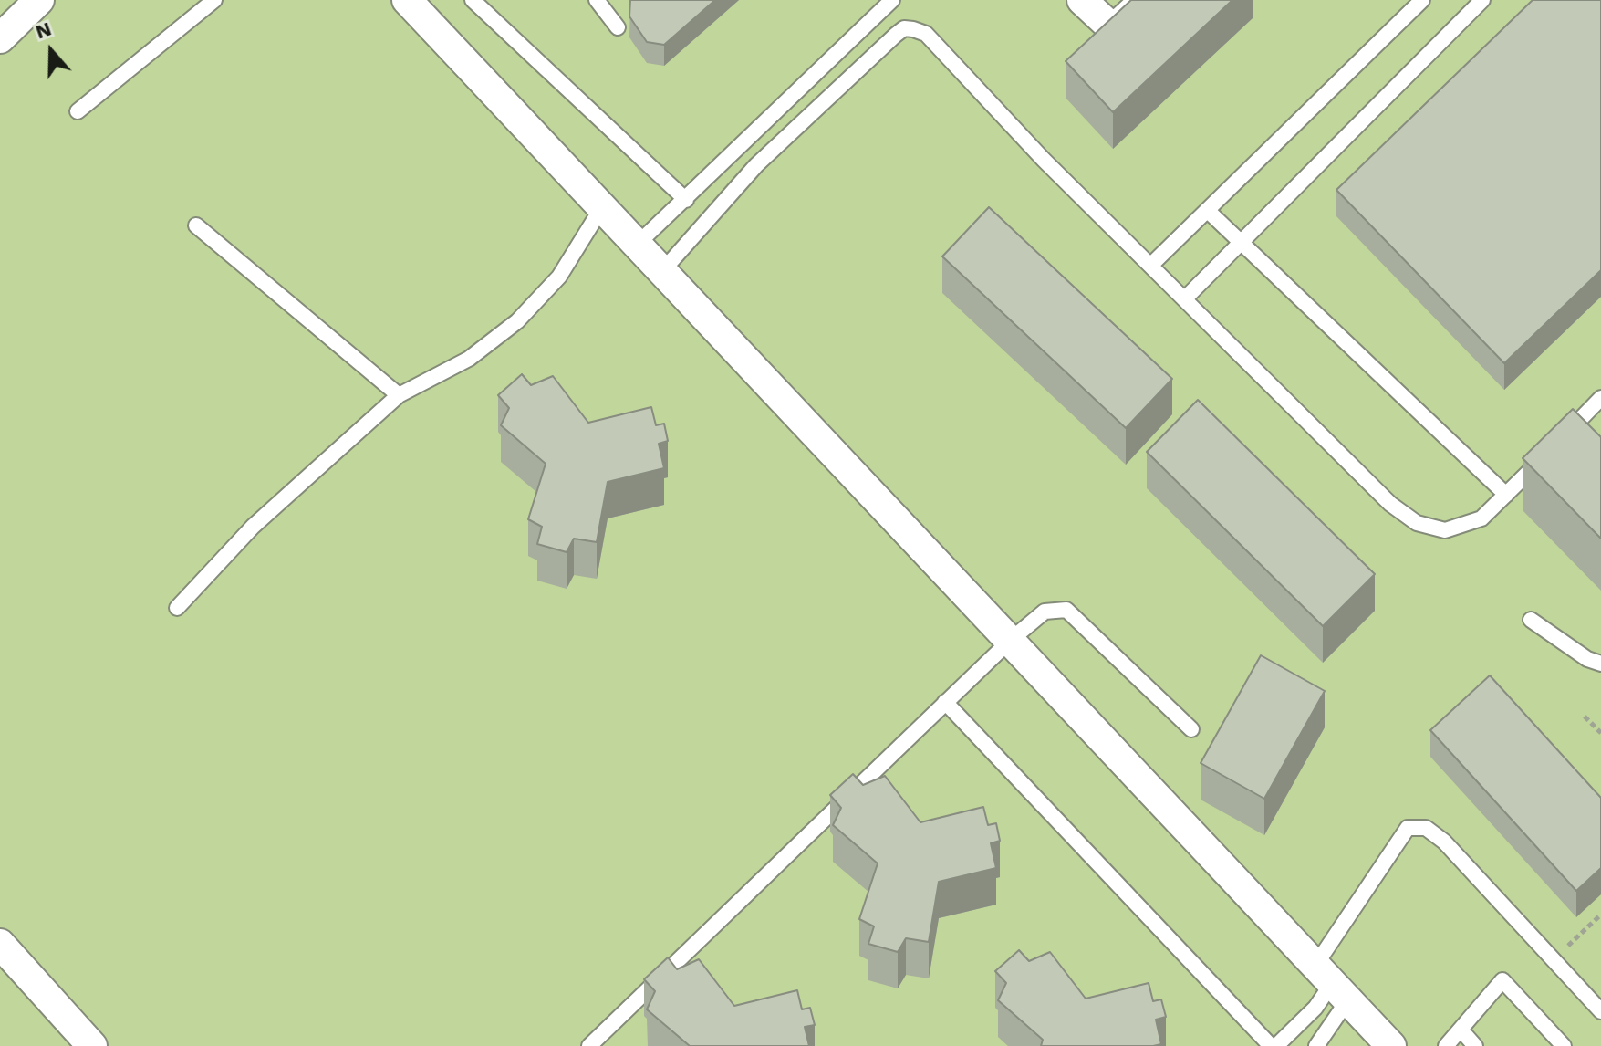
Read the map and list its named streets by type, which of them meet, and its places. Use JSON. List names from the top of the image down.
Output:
{
  "north": "top"
}
